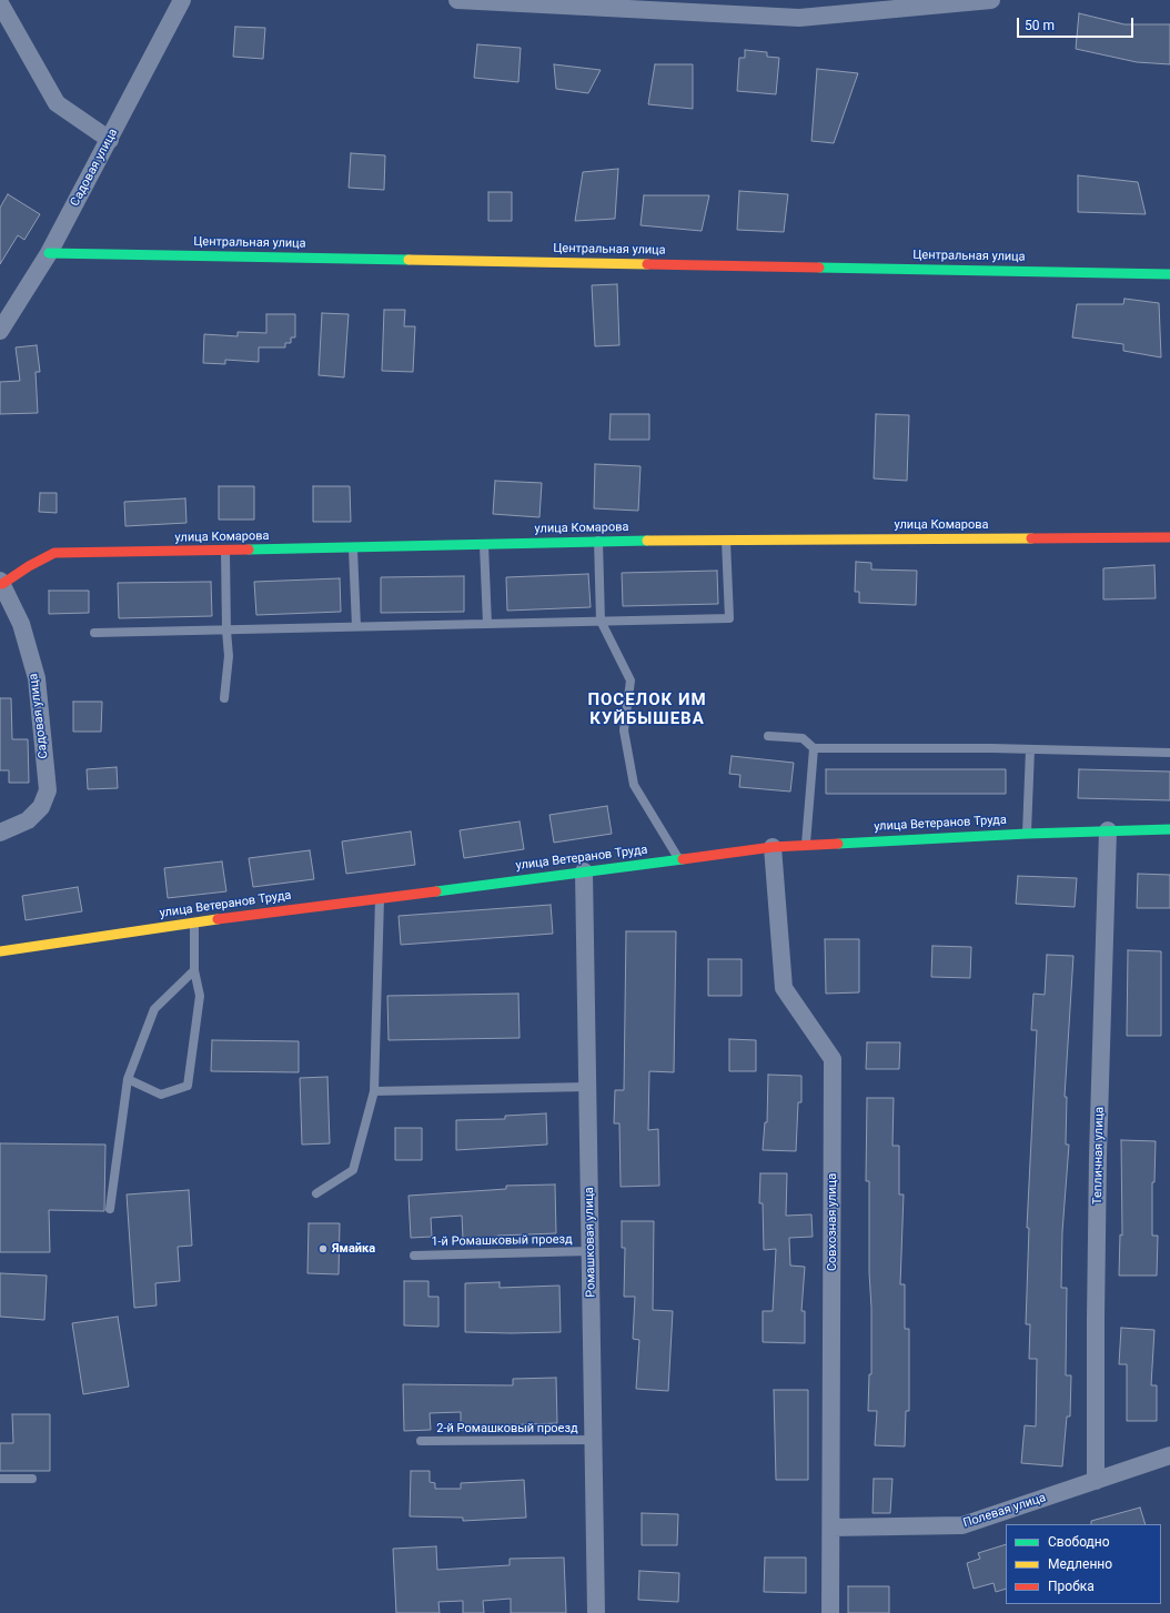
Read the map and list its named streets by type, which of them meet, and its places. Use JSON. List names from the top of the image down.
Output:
{
  "streets": {
    "street": [
      "Садовая улица",
      "Центральная улица",
      "улица Комарова",
      "улица Ветеранов Труда",
      "Тепличная улица",
      "Совхозная улица",
      "Ромашковая улица",
      "Полевая улица"
    ],
    "lane": ["1-й Ромашковый проезд", "2-й Ромашковый проезд"]
  },
  "crossings": [
    ["Садовая улица", "Центральная улица"],
    ["Садовая улица", "улица Комарова"],
    ["улица Ветеранов Труда", "Тепличная улица"],
    ["улица Ветеранов Труда", "Совхозная улица"],
    ["улица Ветеранов Труда", "Ромашковая улица"],
    ["Тепличная улица", "Полевая улица"],
    ["Совхозная улица", "Полевая улица"],
    ["1-й Ромашковый проезд", "Ромашковая улица"],
    ["Ромашковая улица", "2-й Ромашковый проезд"]
  ],
  "districts": ["ПОСЕЛОК ИМ КУЙБЫШЕВА"],
  "places": ["Ямайка"],
  "legend": ["Свободно", "Медленно", "Пробка"],
  "scale_bar": "50 m"
}
